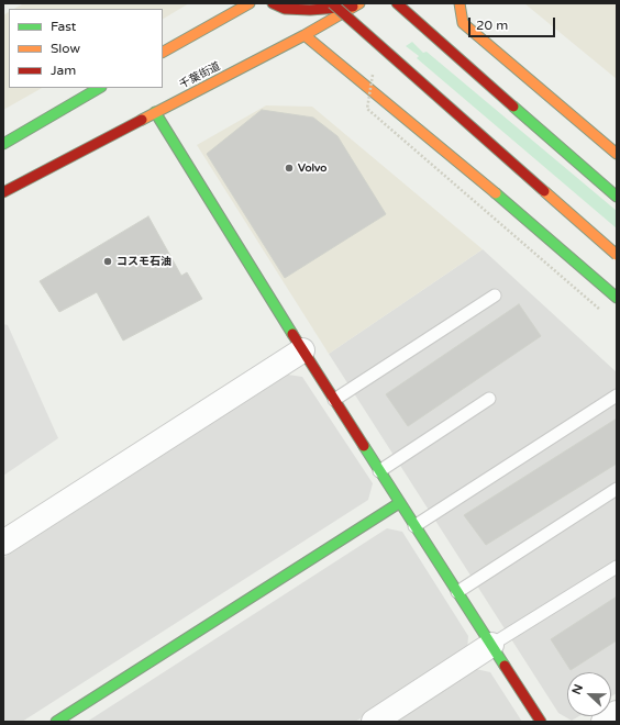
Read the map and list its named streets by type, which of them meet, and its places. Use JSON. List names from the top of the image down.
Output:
{
  "streets": {
    "main road": ["千葉街道"]
  },
  "places": ["Volvo", "コスモ石油"],
  "legend": ["Fast", "Slow", "Jam"],
  "scale_bar": "20 m",
  "north": "left"
}
